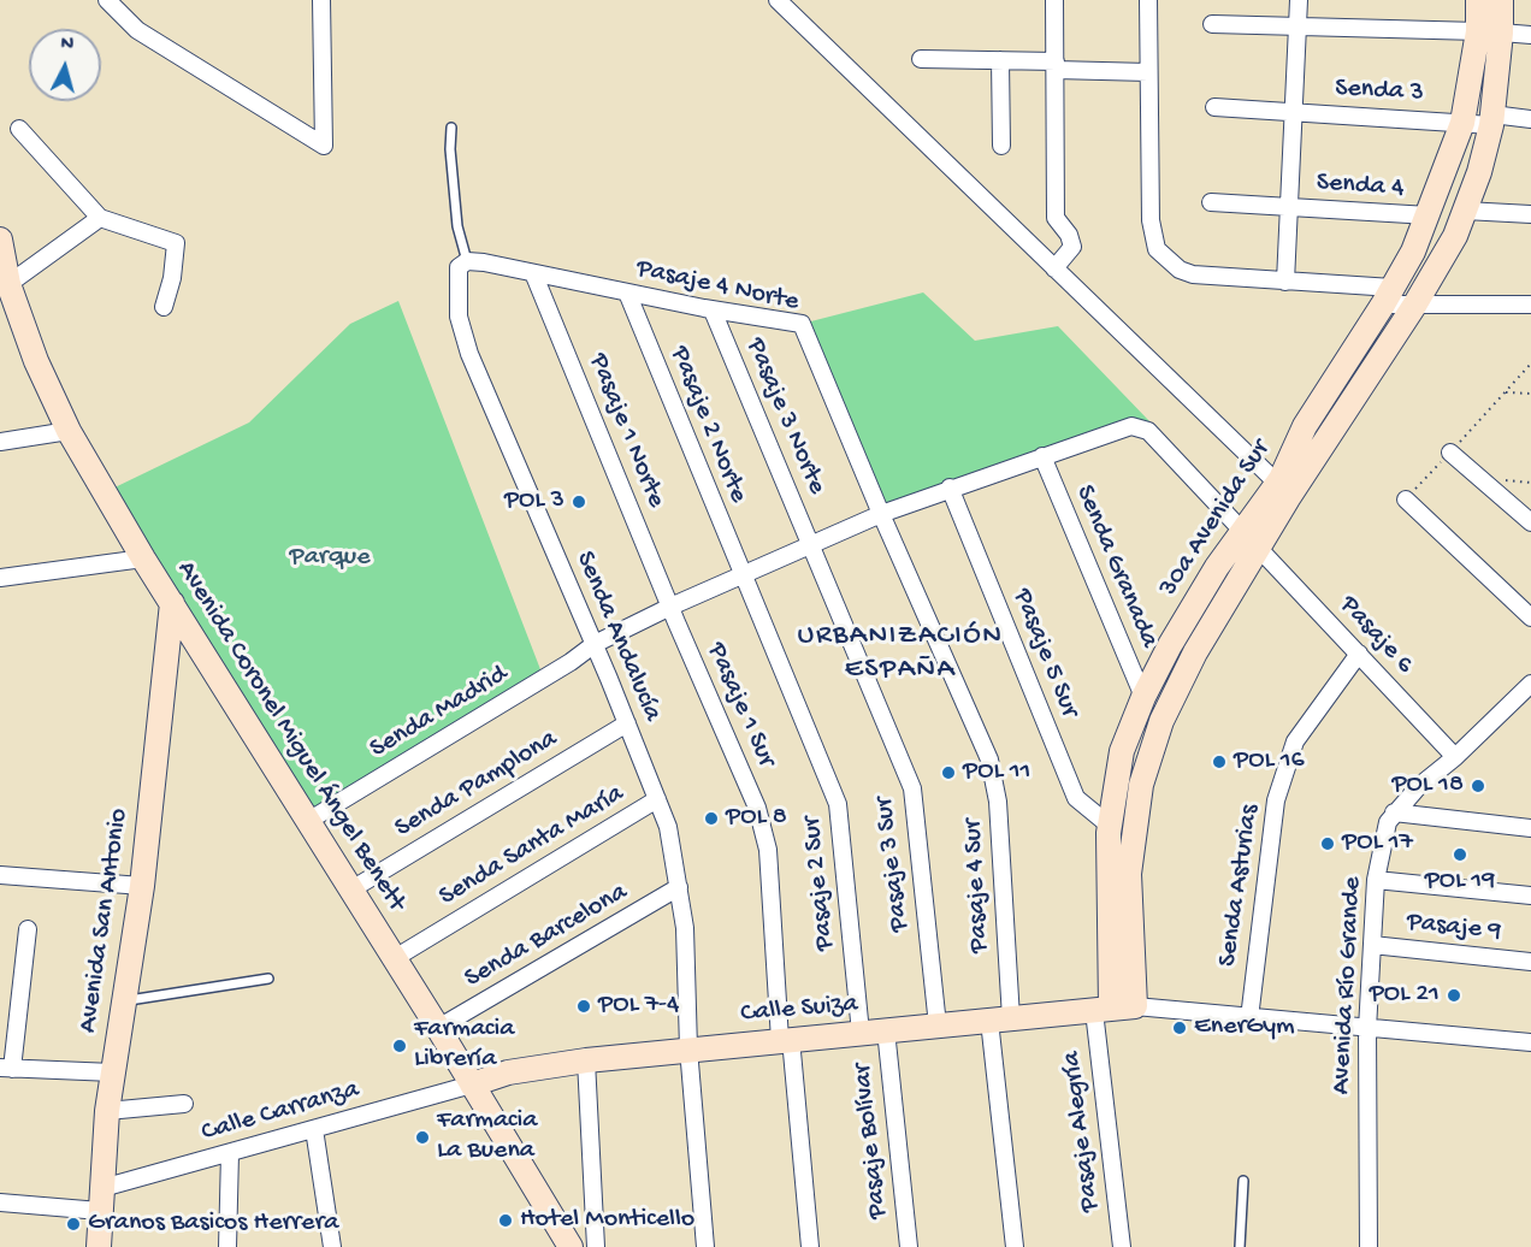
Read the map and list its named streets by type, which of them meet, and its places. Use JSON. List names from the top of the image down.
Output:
{
  "streets": {
    "street": [
      "Senda 3",
      "Senda 4",
      "Pasaje 4 Norte",
      "Pasaje 3 Norte",
      "Pasaje 2 Norte",
      "Pasaje 1 Norte",
      "30a Avenida Sur",
      "Senda Granada",
      "Pasaje 6",
      "Senda Andalucía",
      "Pasaje 5 Sur",
      "Pasaje 1 Sur",
      "Senda Madrid",
      "Avenida Coronel Miguel Ángel Benett",
      "Senda Pamplona",
      "Senda Santa María",
      "Pasaje 3 Sur",
      "Pasaje 2 Sur",
      "Pasaje 4 Sur",
      "Senda Asturias",
      "Avenida San Antonio",
      "Pasaje 9",
      "Senda Barcelona",
      "Avenida Río Grande",
      "Calle Suiza",
      "Calle Carranza",
      "Pasaje Alegría",
      "Pasaje Bolívar"
    ]
  },
  "crossings": [
    ["Senda 3", "30a Avenida Sur"],
    ["Senda 4", "30a Avenida Sur"],
    ["Pasaje 4 Norte", "Pasaje 3 Norte"],
    ["Pasaje 4 Norte", "Pasaje 2 Norte"],
    ["Pasaje 4 Norte", "Pasaje 1 Norte"],
    ["Pasaje 4 Norte", "Senda Andalucía"],
    ["Pasaje 4 Norte", "Senda Madrid"],
    ["Pasaje 4 Norte", "Pasaje 4 Sur"],
    ["Pasaje 3 Norte", "Senda Madrid"],
    ["Pasaje 3 Norte", "Pasaje 3 Sur"],
    ["Pasaje 2 Norte", "Senda Madrid"],
    ["Pasaje 2 Norte", "Pasaje 2 Sur"],
    ["Pasaje 1 Norte", "Pasaje 1 Sur"],
    ["Pasaje 1 Norte", "Senda Madrid"],
    ["30a Avenida Sur", "Senda Granada"],
    ["30a Avenida Sur", "Pasaje 6"],
    ["30a Avenida Sur", "Pasaje 5 Sur"],
    ["30a Avenida Sur", "Calle Suiza"],
    ["30a Avenida Sur", "Pasaje Alegría"],
    ["Senda Granada", "Pasaje 6"],
    ["Senda Granada", "Senda Madrid"],
    ["Pasaje 6", "Senda Madrid"],
    ["Pasaje 6", "Senda Asturias"],
    ["Pasaje 6", "Avenida Río Grande"],
    ["Senda Andalucía", "Senda Madrid"],
    ["Senda Andalucía", "Senda Pamplona"],
    ["Senda Andalucía", "Senda Santa María"],
    ["Senda Andalucía", "Senda Barcelona"],
    ["Senda Andalucía", "Calle Suiza"],
    ["Pasaje 5 Sur", "Senda Madrid"],
    ["Pasaje 1 Sur", "Senda Madrid"],
    ["Pasaje 1 Sur", "Calle Suiza"],
    ["Senda Madrid", "Avenida Coronel Miguel Ángel Benett"],
    ["Senda Madrid", "Pasaje 3 Sur"],
    ["Senda Madrid", "Pasaje 2 Sur"],
    ["Senda Madrid", "Pasaje 4 Sur"],
    ["Avenida Coronel Miguel Ángel Benett", "Senda Pamplona"],
    ["Avenida Coronel Miguel Ángel Benett", "Senda Santa María"],
    ["Avenida Coronel Miguel Ángel Benett", "Avenida San Antonio"],
    ["Avenida Coronel Miguel Ángel Benett", "Senda Barcelona"],
    ["Avenida Coronel Miguel Ángel Benett", "Calle Suiza"],
    ["Avenida Coronel Miguel Ángel Benett", "Calle Carranza"],
    ["Pasaje 3 Sur", "Calle Suiza"],
    ["Pasaje 2 Sur", "Calle Suiza"],
    ["Pasaje 4 Sur", "Calle Suiza"],
    ["Avenida San Antonio", "Calle Carranza"],
    ["Pasaje 9", "Avenida Río Grande"],
    ["Calle Suiza", "Calle Carranza"],
    ["Calle Suiza", "Pasaje Alegría"],
    ["Calle Suiza", "Pasaje Bolívar"]
  ],
  "districts": ["URBANIZACIÓN ESPAÑA"],
  "parks": ["Parque"],
  "places": [
    "POL 3",
    "POL 16",
    "POL 11",
    "POL 18",
    "POL 8",
    "POL 17",
    "POL 19",
    "POL 21",
    "POL 7-4",
    "EnerGym",
    "Farmacia Librería",
    "Farmacia La Buena",
    "Hotel Monticello",
    "Granos Basicos Herrera"
  ],
  "north": "top"
}
